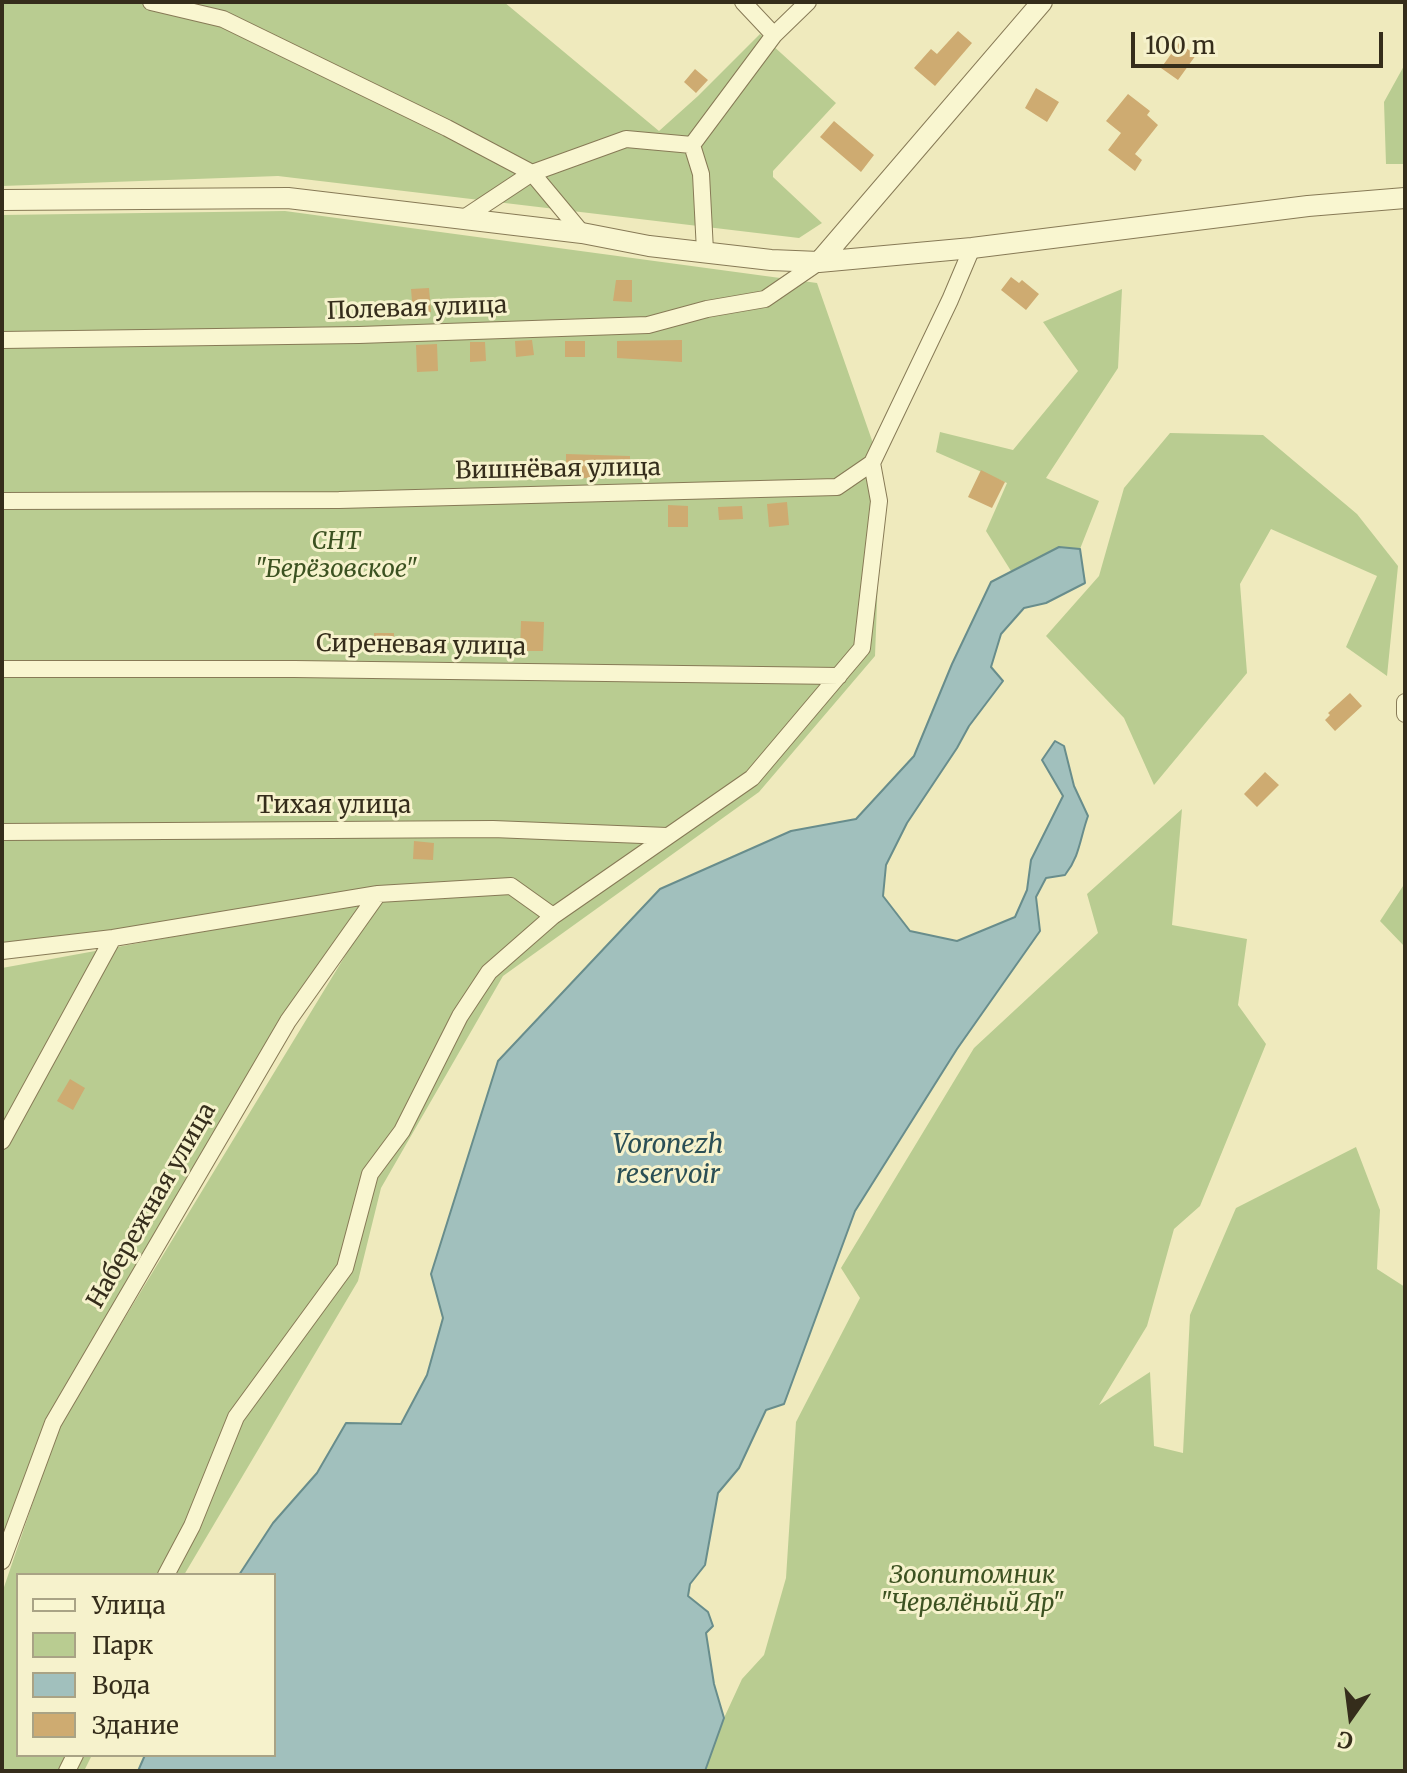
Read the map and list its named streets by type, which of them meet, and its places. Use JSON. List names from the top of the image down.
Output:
{
  "streets": {
    "street": [
      "Полевая улица",
      "Вишнёвая улица",
      "Сиреневая улица",
      "Тихая улица",
      "Набережная улица"
    ]
  },
  "water": ["Voronezh reservoir"],
  "parks": ["СНТ \"Берёзовское\"", "Зоопитомник \"Червлёный Яр\""],
  "legend": [
    "Улица",
    "Парк",
    "Вода",
    "Здание"
  ],
  "scale_bar": "100 m",
  "north": "bottom"
}
